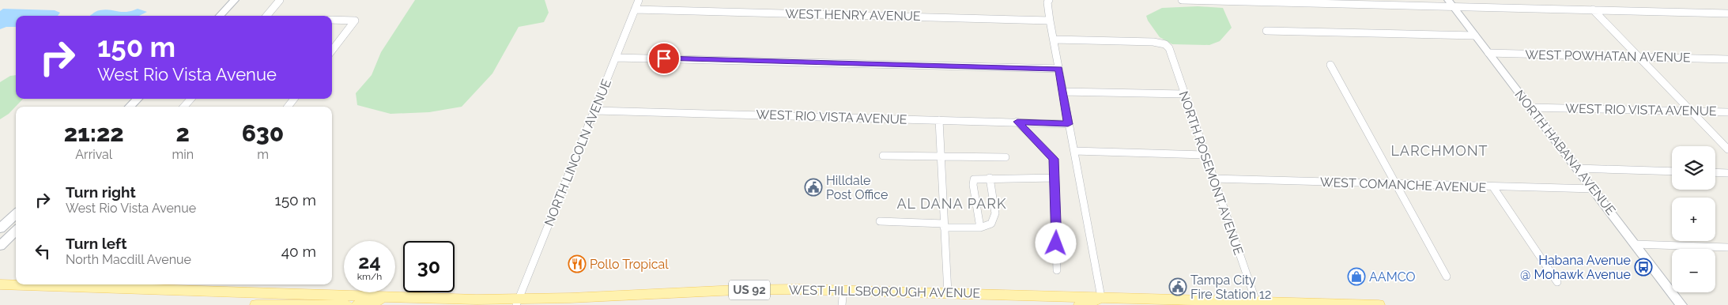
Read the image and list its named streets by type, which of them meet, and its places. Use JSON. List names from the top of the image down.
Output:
{
  "streets": {
    "main road": ["US 92", "WEST HILLSBOROUGH AVENUE"],
    "street": [
      "WEST HENRY AVENUE",
      "WEST POWHATAN AVENUE",
      "WEST RIO VISTA AVENUE",
      "NORTH LINCOLN AVENUE",
      "NORTH HABANA AVENUE",
      "NORTH ROSEMONT AVENUE",
      "WEST COMANCHE AVENUE"
    ]
  },
  "crossings": [
    ["WEST HENRY AVENUE", "NORTH LINCOLN AVENUE"],
    ["WEST POWHATAN AVENUE", "NORTH HABANA AVENUE"],
    ["WEST RIO VISTA AVENUE", "NORTH LINCOLN AVENUE"],
    ["WEST RIO VISTA AVENUE", "NORTH HABANA AVENUE"],
    ["NORTH LINCOLN AVENUE", "WEST HILLSBOROUGH AVENUE"],
    ["NORTH HABANA AVENUE", "WEST COMANCHE AVENUE"],
    ["NORTH ROSEMONT AVENUE", "WEST COMANCHE AVENUE"],
    ["NORTH ROSEMONT AVENUE", "WEST HILLSBOROUGH AVENUE"]
  ],
  "districts": ["LARCHMONT", "AL DANA PARK"],
  "places": {
    "public building": ["Hilldale Post Office", "Tampa City Fire Station 12"],
    "restaurant": ["Pollo Tropical"],
    "bus stop": ["Habana Avenue @ Mohawk Avenue"],
    "shop": ["AAMCO"]
  },
  "page": {
    "turn": ["150 m", "West Rio Vista Avenue"],
    "eta": [
      "21:22",
      "Arrival",
      "2",
      "min",
      "630",
      "m"
    ],
    "map_buttons": ["+", "−"],
    "list": [
      {
        "name": "Turn right",
        "note": "West Rio Vista Avenue",
        "value": "150 m"
      },
      {
        "name": "Turn left",
        "note": "North Macdill Avenue",
        "value": "40 m"
      }
    ],
    "speed": "24 km/h",
    "limit": "30"
  }
}
